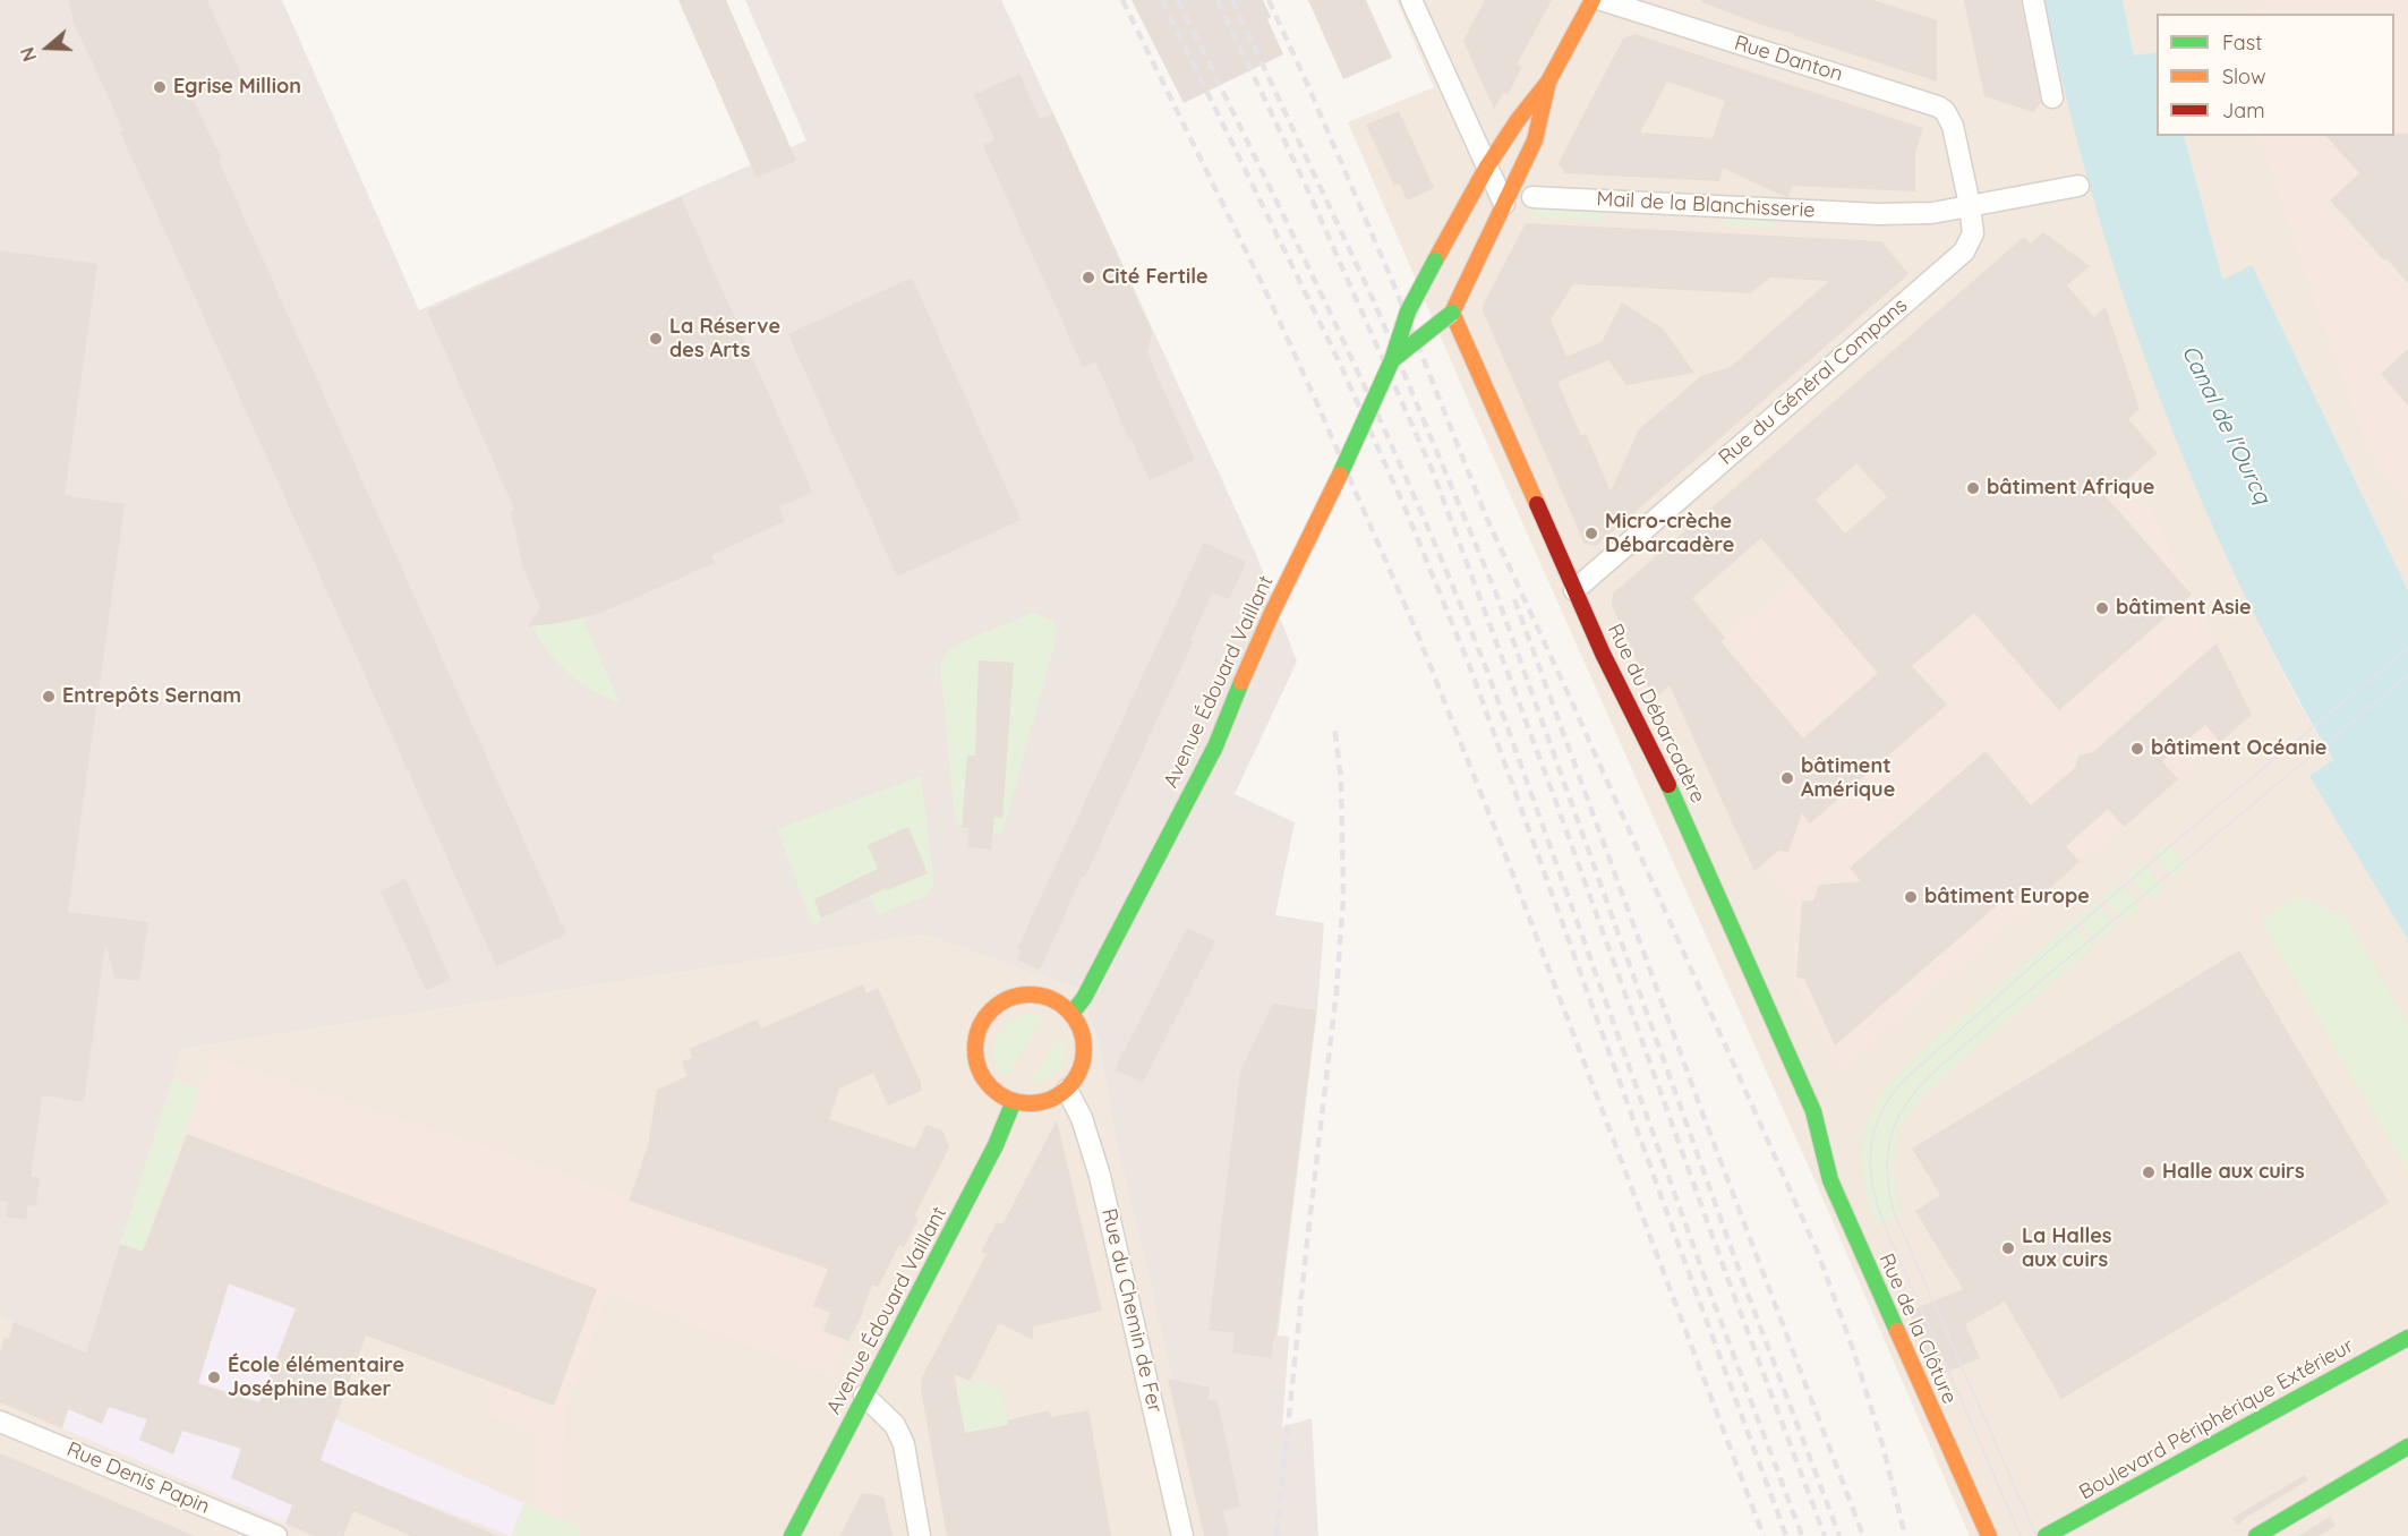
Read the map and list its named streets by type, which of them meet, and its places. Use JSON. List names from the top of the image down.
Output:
{
  "streets": {
    "main road": [
      "Avenue Édouard Vaillant",
      "Rue du Débarcadère",
      "Rue de la Clôture",
      "Boulevard Périphérique Extérieur"
    ],
    "street": [
      "Rue Danton",
      "Mail de la Blanchisserie",
      "Rue du Général Compans",
      "Rue du Chemin de Fer",
      "Rue Denis Papin"
    ]
  },
  "crossings": [
    ["Rue Danton", "Rue du Général Compans"],
    ["Mail de la Blanchisserie", "Rue du Général Compans"],
    ["Rue du Général Compans", "Rue du Débarcadère"],
    ["Avenue Édouard Vaillant", "Rue du Débarcadère"],
    ["Avenue Édouard Vaillant", "Rue du Chemin de Fer"],
    ["Rue du Débarcadère", "Rue de la Clôture"]
  ],
  "water": ["Canal de l'Ourcq"],
  "places": [
    "Egrise Million",
    "Cité Fertile",
    "La Réserve des Arts",
    "bâtiment Afrique",
    "Micro-crèche Débarcadère",
    "bâtiment Asie",
    "Entrepôts Sernam",
    "bâtiment Océanie",
    "bâtiment Amérique",
    "bâtiment Europe",
    "Halle aux cuirs",
    "La Halles aux cuirs",
    "École élémentaire Joséphine Baker"
  ],
  "legend": ["Fast", "Slow", "Jam"],
  "north": "left"
}
